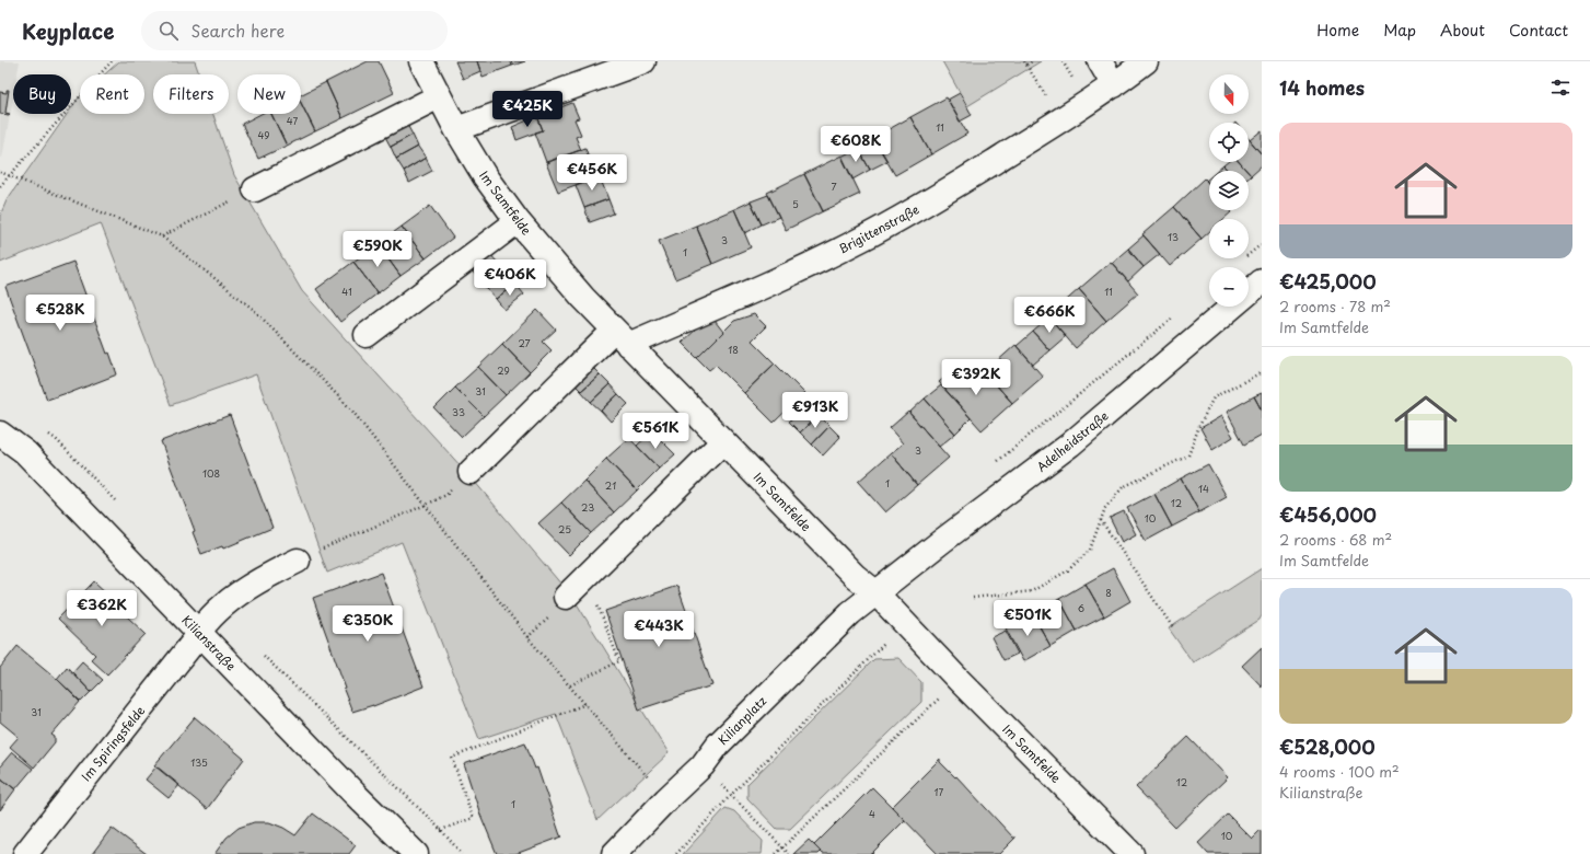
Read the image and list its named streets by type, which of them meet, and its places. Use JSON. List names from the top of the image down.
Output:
{
  "streets": {
    "street": [
      "Im Samtfelde",
      "Brigittenstraße",
      "Adelheidstraße",
      "Kilianstraße",
      "Kilianplatz",
      "Im Spiringsfelde"
    ]
  },
  "crossings": [
    ["Im Samtfelde", "Brigittenstraße"],
    ["Im Samtfelde", "Adelheidstraße"],
    ["Im Samtfelde", "Kilianplatz"],
    ["Adelheidstraße", "Kilianplatz"],
    ["Kilianstraße", "Im Spiringsfelde"]
  ],
  "house_numbers": [
    "47",
    "11",
    "49",
    "7",
    "5",
    "13",
    "3",
    "1",
    "41",
    "11",
    "27",
    "18",
    "29",
    "31",
    "33",
    "3",
    "108",
    "1",
    "21",
    "14",
    "12",
    "23",
    "10",
    "25",
    "8",
    "6",
    "31",
    "135",
    "12",
    "17",
    "1",
    "4",
    "10"
  ],
  "north": "bottom",
  "page": {
    "header": "Keyplace",
    "search": "Search here",
    "nav": [
      "Home",
      "Map",
      "About",
      "Contact"
    ],
    "heading": "14 homes",
    "map_buttons": ["+", "−"],
    "chip": [
      "Buy",
      "Rent",
      "Filters",
      "New"
    ],
    "price": [
      "€425K",
      "€608K",
      "€456K",
      "€590K",
      "€406K",
      "€528K",
      "€666K",
      "€392K",
      "€913K",
      "€561K",
      "€362K",
      "€501K",
      "€350K",
      "€443K"
    ],
    "list": [
      {
        "name": "€425,000",
        "note": "2 rooms · 78 m² · Im Samtfelde"
      },
      {
        "name": "€456,000",
        "note": "2 rooms · 68 m² · Im Samtfelde"
      },
      {
        "name": "€528,000",
        "note": "4 rooms · 100 m² · Kilianstraße"
      }
    ]
  }
}
